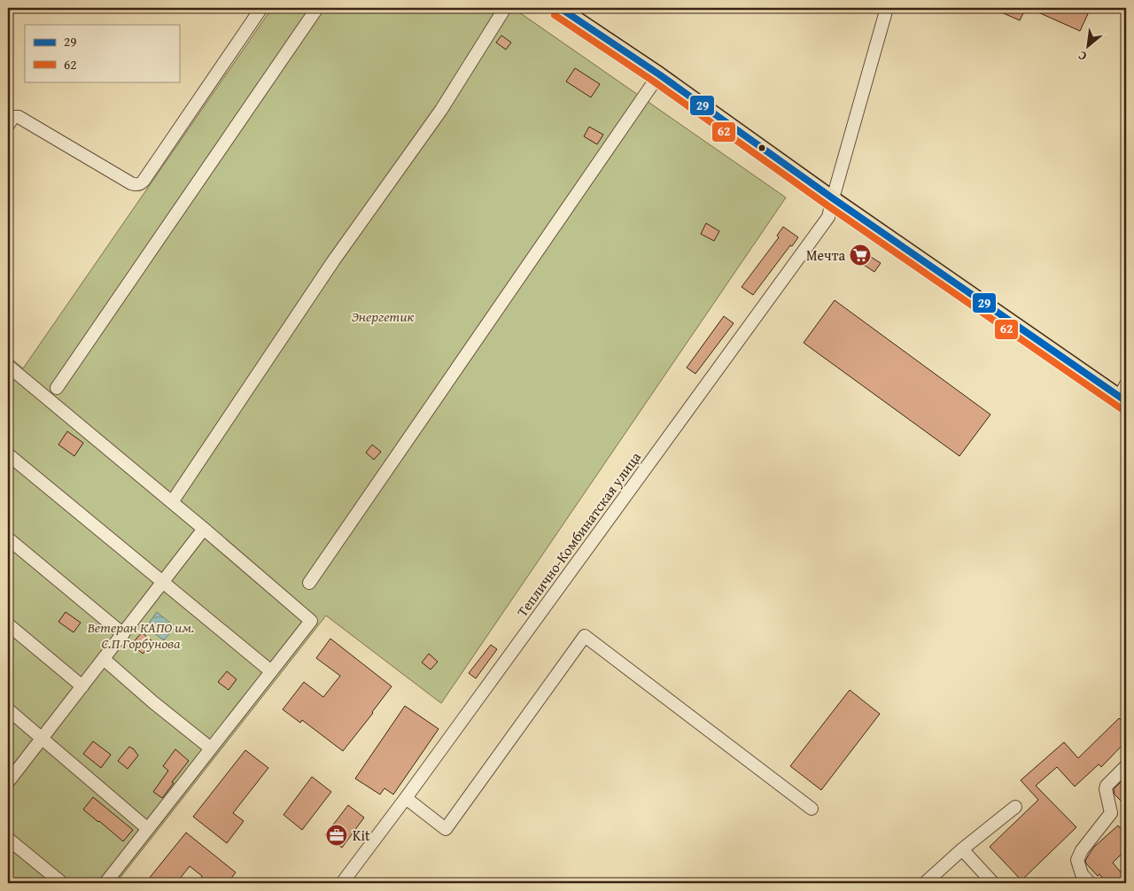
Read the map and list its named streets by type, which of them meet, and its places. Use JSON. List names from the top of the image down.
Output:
{
  "streets": {
    "street": ["Теплично-Комбинатская улица"]
  },
  "parks": ["Энергетик", "Ветеран КАПО им. С.П Горбунова"],
  "places": {
    "supermarket": ["Мечта"],
    "office": ["Kit"]
  },
  "lines": ["transit line 29", "transit line 62"],
  "legend": ["29", "62"],
  "north": "bottom left"
}
